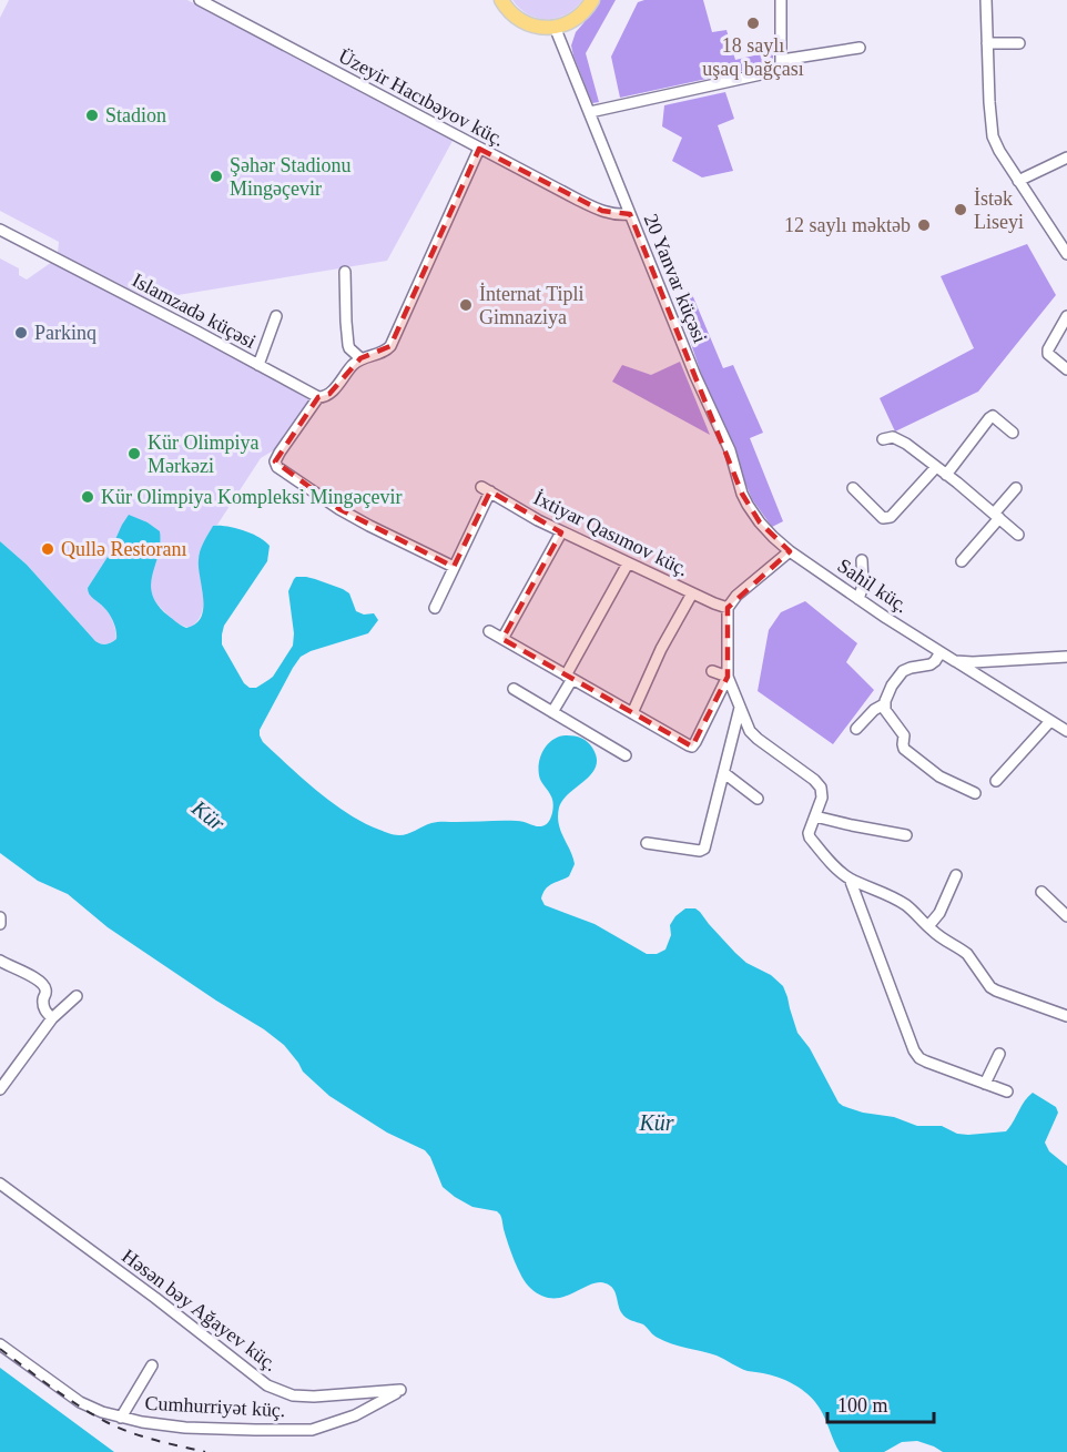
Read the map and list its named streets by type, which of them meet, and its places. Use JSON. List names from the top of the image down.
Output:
{
  "streets": {
    "street": [
      "Üzeyir Hacıbəyov küç.",
      "20 Yanvar küçəsi",
      "Islamzadə küçəsi",
      "İxtiyar Qasımov küç.",
      "Sahil küç.",
      "Həsən bəy Ağayev küç.",
      "Cumhurriyət küç."
    ]
  },
  "crossings": [
    ["Üzeyir Hacıbəyov küç.", "20 Yanvar küçəsi"],
    ["20 Yanvar küçəsi", "Sahil küç."],
    ["Həsən bəy Ağayev küç.", "Cumhurriyət küç."]
  ],
  "water": ["Kür"],
  "places": [
    "18 saylı uşaq bağçası",
    "Stadion",
    "Şəhər Stadionu Mingəçevir",
    "İstək Liseyi",
    "12 saylı məktəb",
    "İnternat Tipli Gimnaziya",
    "Parkinq",
    "Kür Olimpiya Mərkəzi",
    "Kür Olimpiya Kompleksi Mingəçevir",
    "Qullə Restoranı"
  ],
  "scale_bar": "100 m"
}
